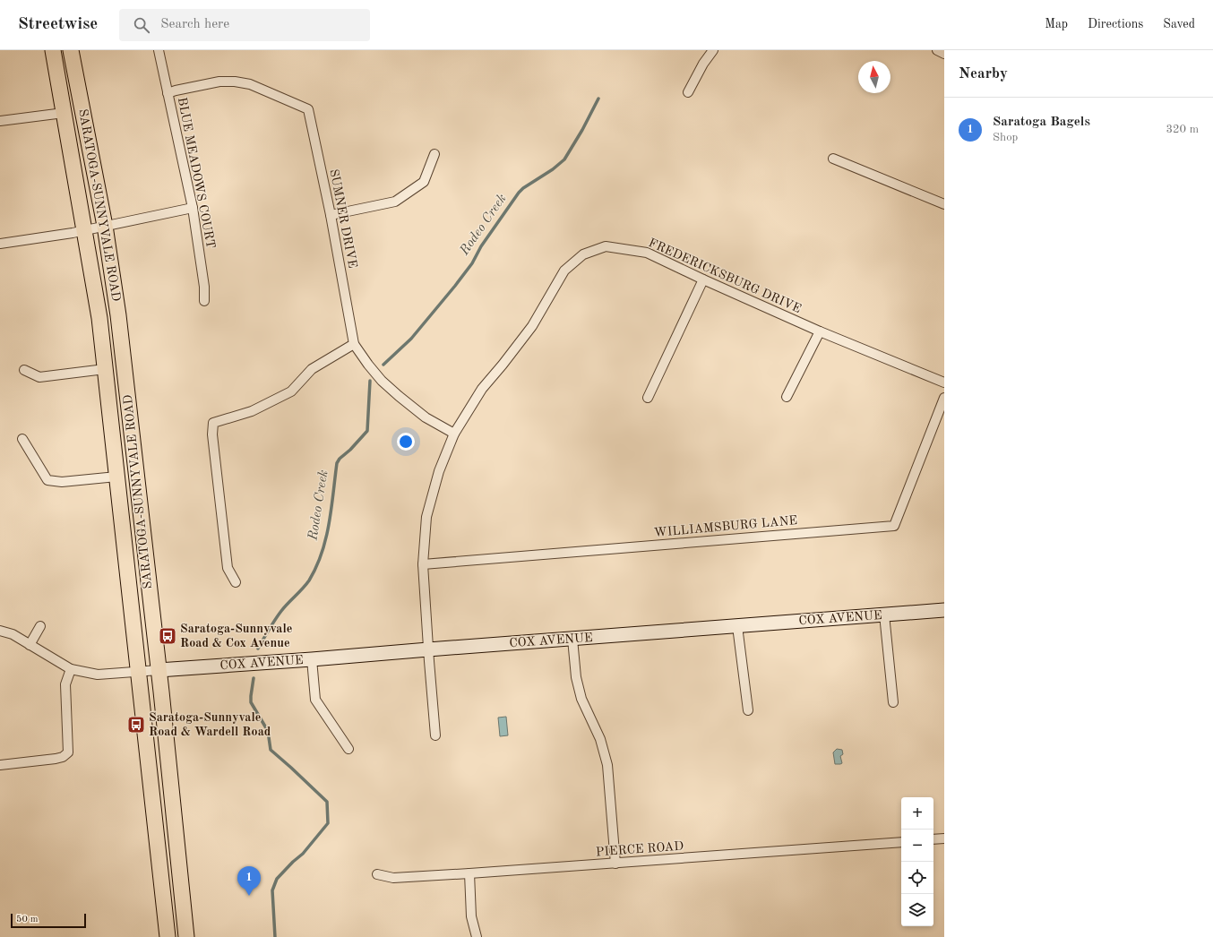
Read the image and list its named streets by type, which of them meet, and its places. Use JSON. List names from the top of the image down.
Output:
{
  "streets": {
    "main road": ["SARATOGA-SUNNYVALE ROAD", "COX AVENUE"],
    "street": [
      "BLUE MEADOWS COURT",
      "SUMNER DRIVE",
      "FREDERICKSBURG DRIVE",
      "WILLIAMSBURG LANE",
      "PIERCE ROAD"
    ]
  },
  "crossings": [
    ["BLUE MEADOWS COURT", "SUMNER DRIVE"],
    ["SARATOGA-SUNNYVALE ROAD", "COX AVENUE"],
    ["SUMNER DRIVE", "FREDERICKSBURG DRIVE"],
    ["FREDERICKSBURG DRIVE", "WILLIAMSBURG LANE"],
    ["FREDERICKSBURG DRIVE", "COX AVENUE"]
  ],
  "water": ["Rodeo Creek"],
  "places": {
    "bus stop": ["Saratoga-Sunnyvale Road & Cox Avenue", "Saratoga-Sunnyvale Road & Wardell Road"]
  },
  "scale_bar": "50 m",
  "north": "top",
  "page": {
    "header": "Streetwise",
    "search": "Search here",
    "nav": ["Map", "Directions", "Saved"],
    "heading": "Nearby",
    "list": [
      {
        "mark": "1",
        "name": "Saratoga Bagels",
        "note": "Shop",
        "value": "320 m"
      }
    ],
    "map_buttons": ["+", "−"],
    "pins": "1",
    "scale": "50 m"
  }
}
